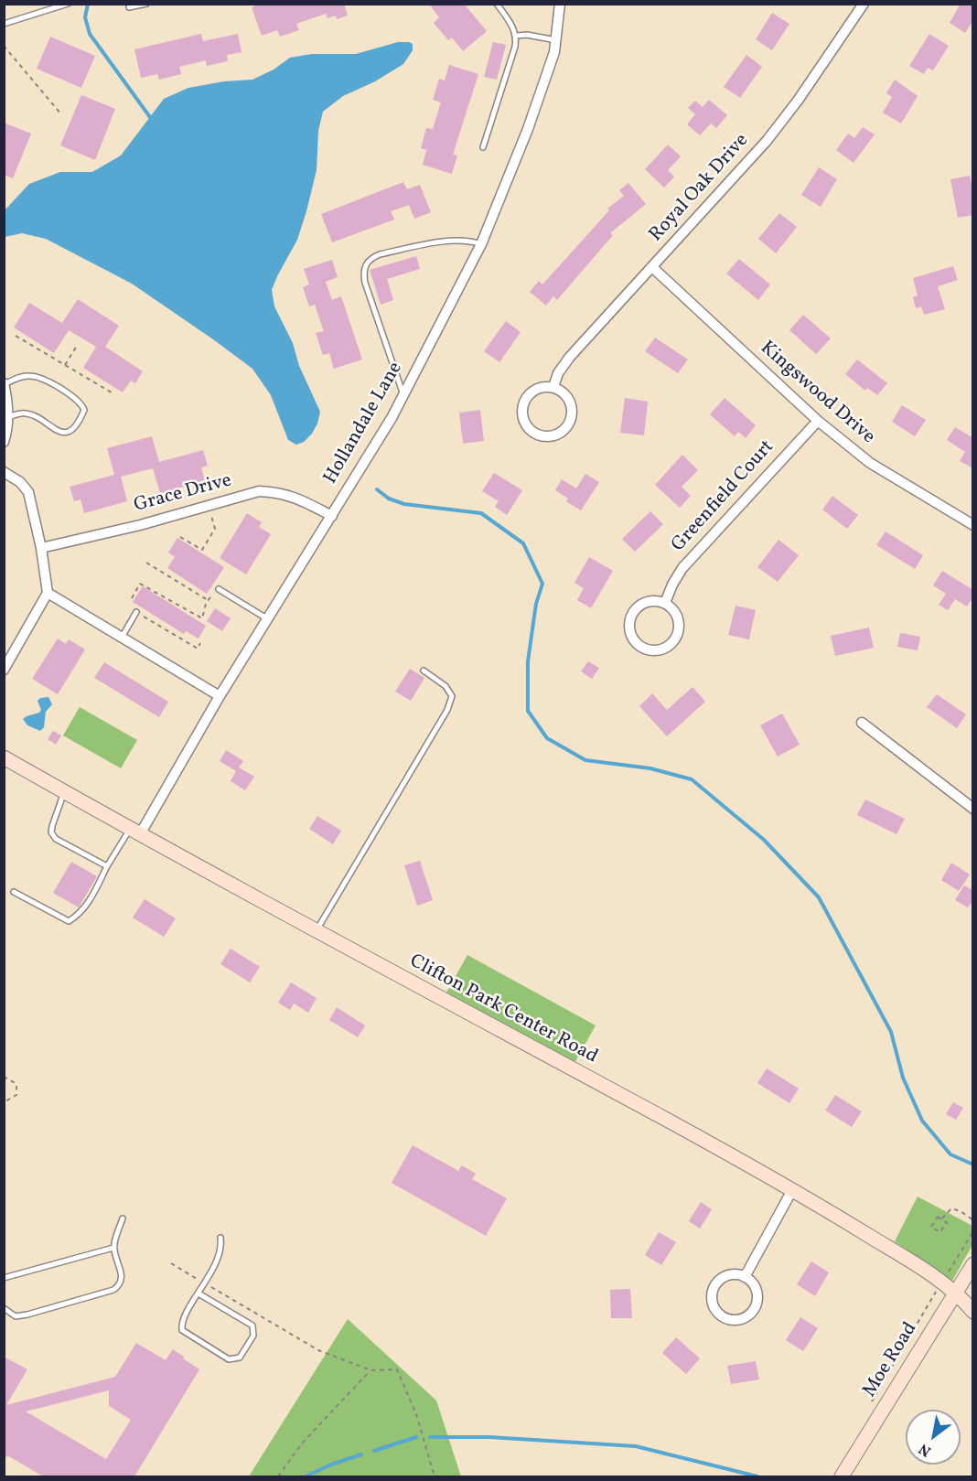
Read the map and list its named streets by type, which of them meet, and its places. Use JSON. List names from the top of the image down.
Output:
{
  "streets": {
    "street": [
      "Royal Oak Drive",
      "Kingswood Drive",
      "Hollandale Lane",
      "Grace Drive",
      "Greenfield Court",
      "Clifton Park Center Road",
      "Moe Road"
    ]
  },
  "crossings": [
    ["Royal Oak Drive", "Kingswood Drive"],
    ["Kingswood Drive", "Greenfield Court"],
    ["Hollandale Lane", "Grace Drive"],
    ["Hollandale Lane", "Clifton Park Center Road"],
    ["Clifton Park Center Road", "Moe Road"]
  ],
  "north": "bottom left"
}
